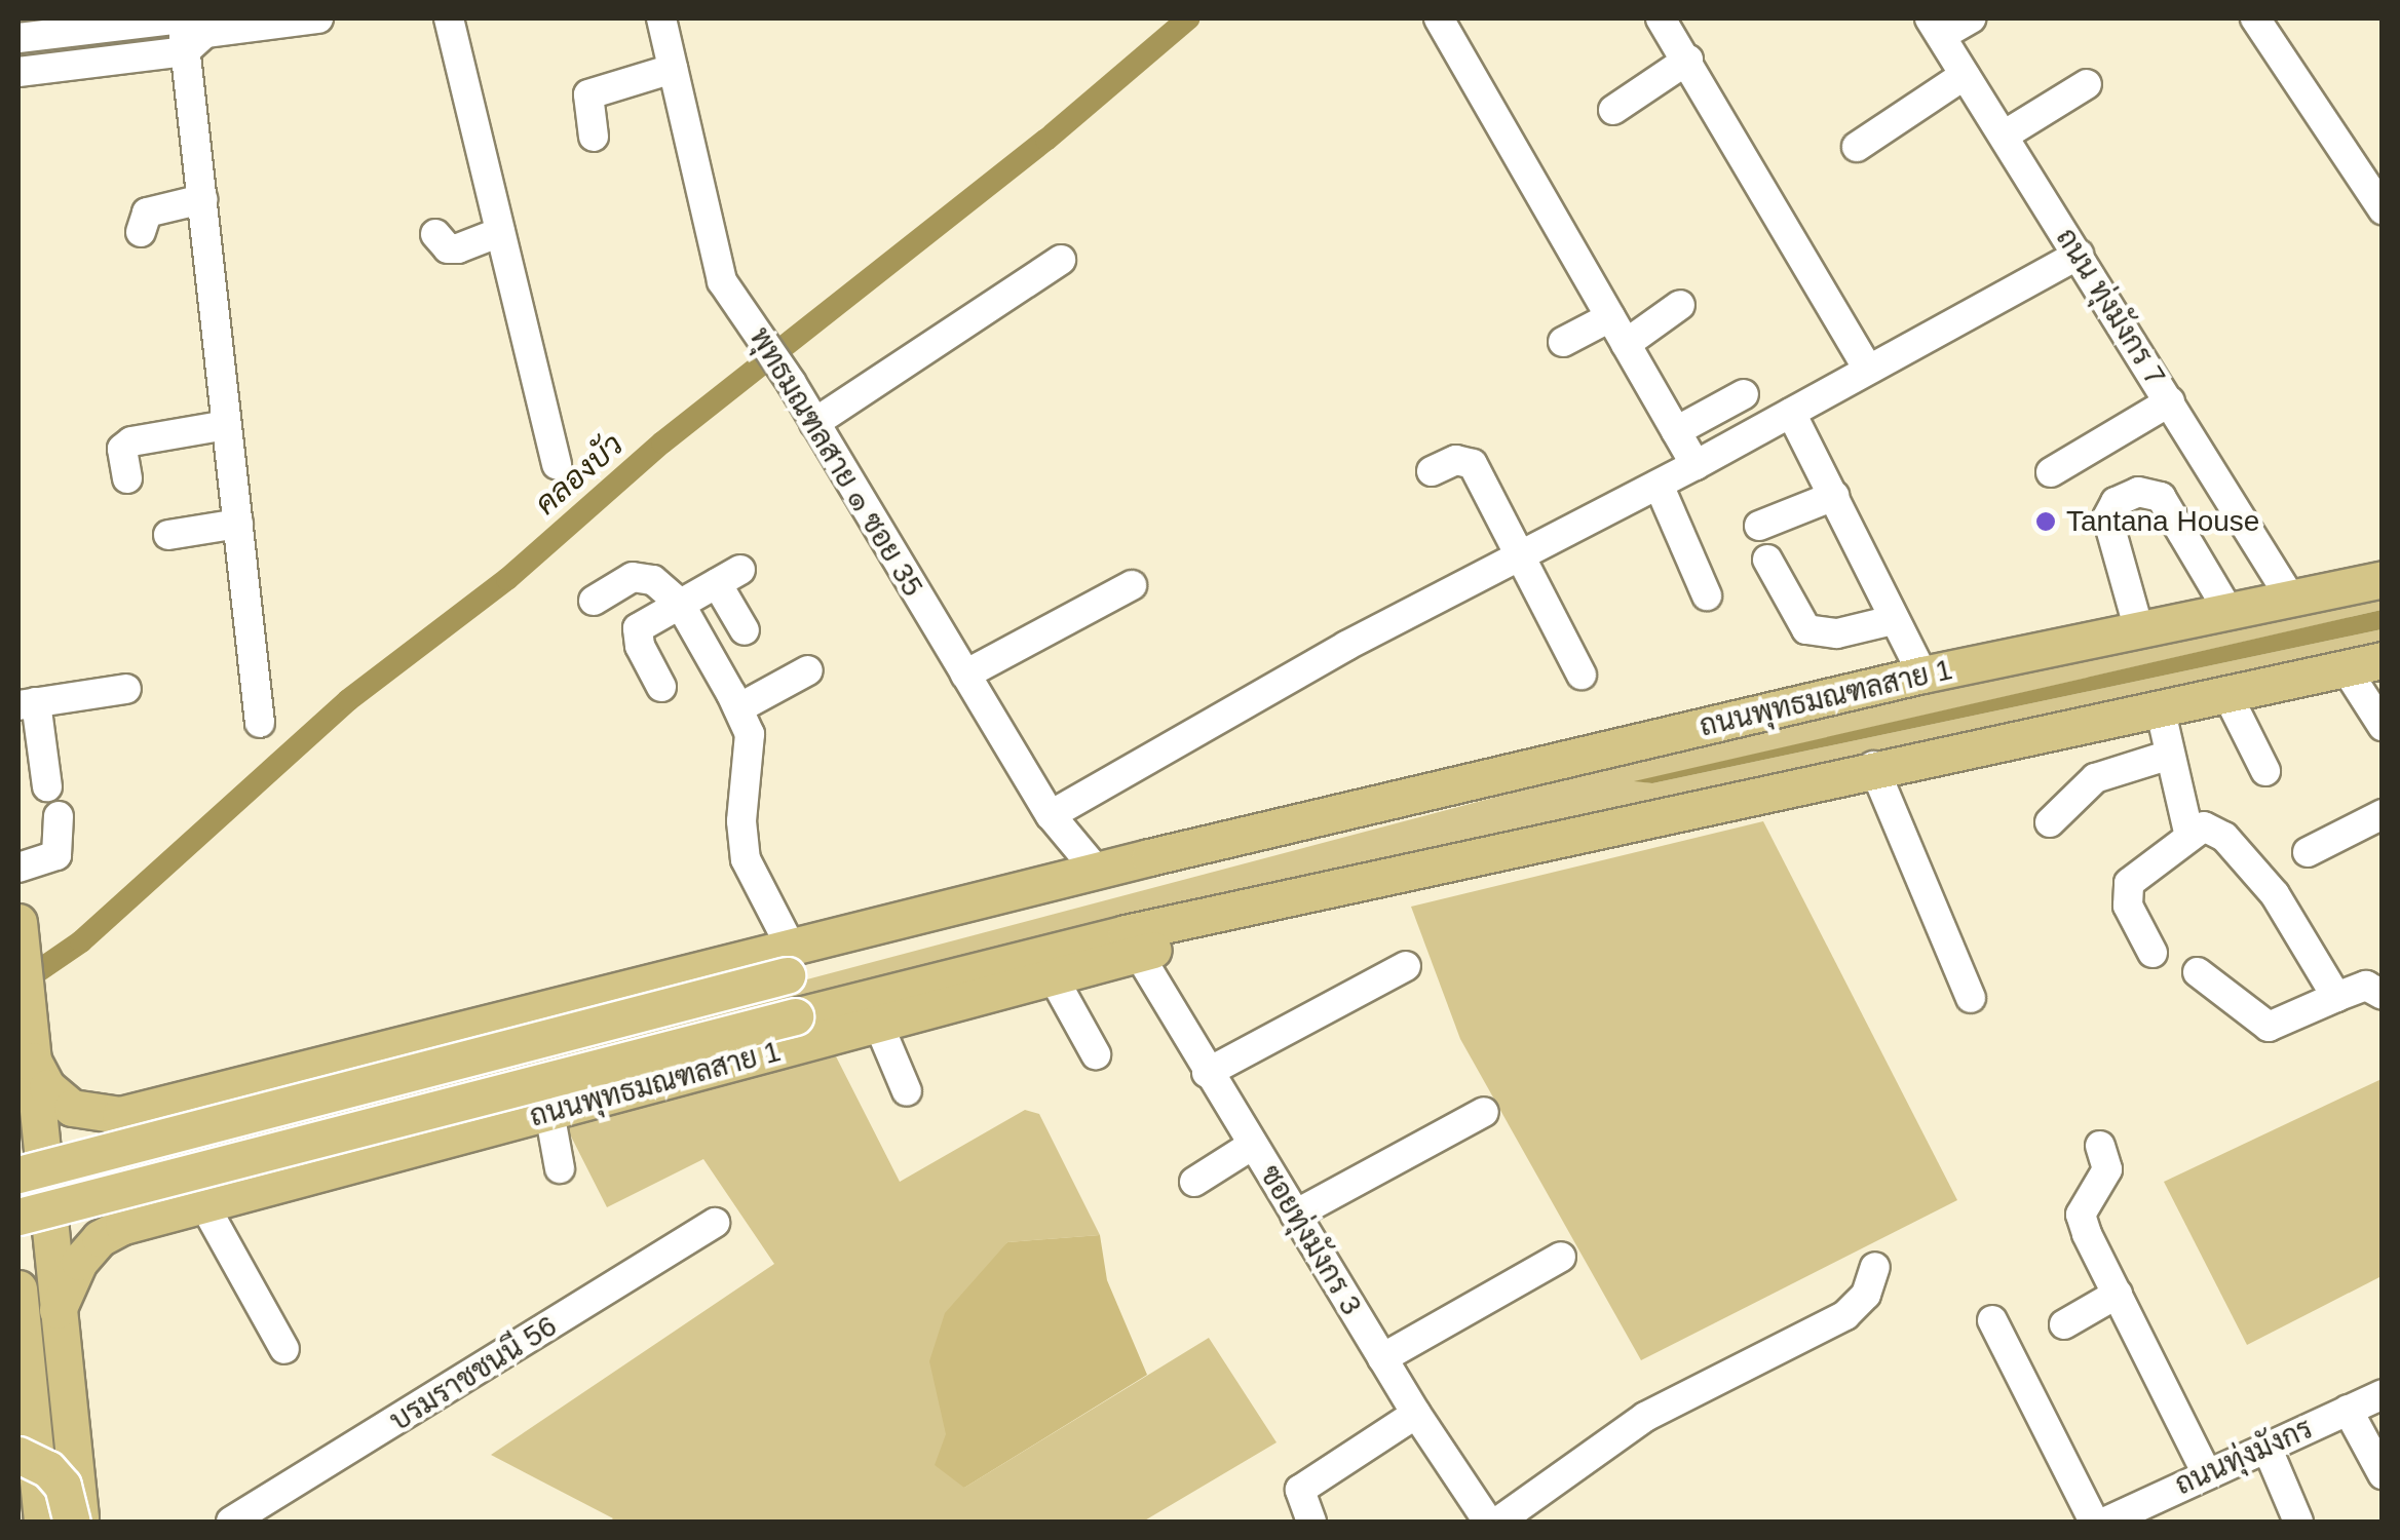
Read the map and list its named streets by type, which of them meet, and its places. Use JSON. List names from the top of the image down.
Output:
{
  "streets": {
    "main road": ["ถนนพุทธมณฑลสาย 1"],
    "street": [
      "ถนน ทุ่งมังกร 7",
      "พุทธมณฑลสาย ๑ ซอย 35",
      "ซอยทุ่งมังกร 3",
      "บรมราชชนนี 56",
      "ถนนทุ่งมังกร"
    ]
  },
  "crossings": [
    ["ถนน ทุ่งมังกร 7", "ถนนพุทธมณฑลสาย 1"],
    ["พุทธมณฑลสาย ๑ ซอย 35", "ถนนพุทธมณฑลสาย 1"],
    ["ถนนพุทธมณฑลสาย 1", "ซอยทุ่งมังกร 3"]
  ],
  "water": ["คลองบัว"],
  "places": ["Tantana House"]
}
